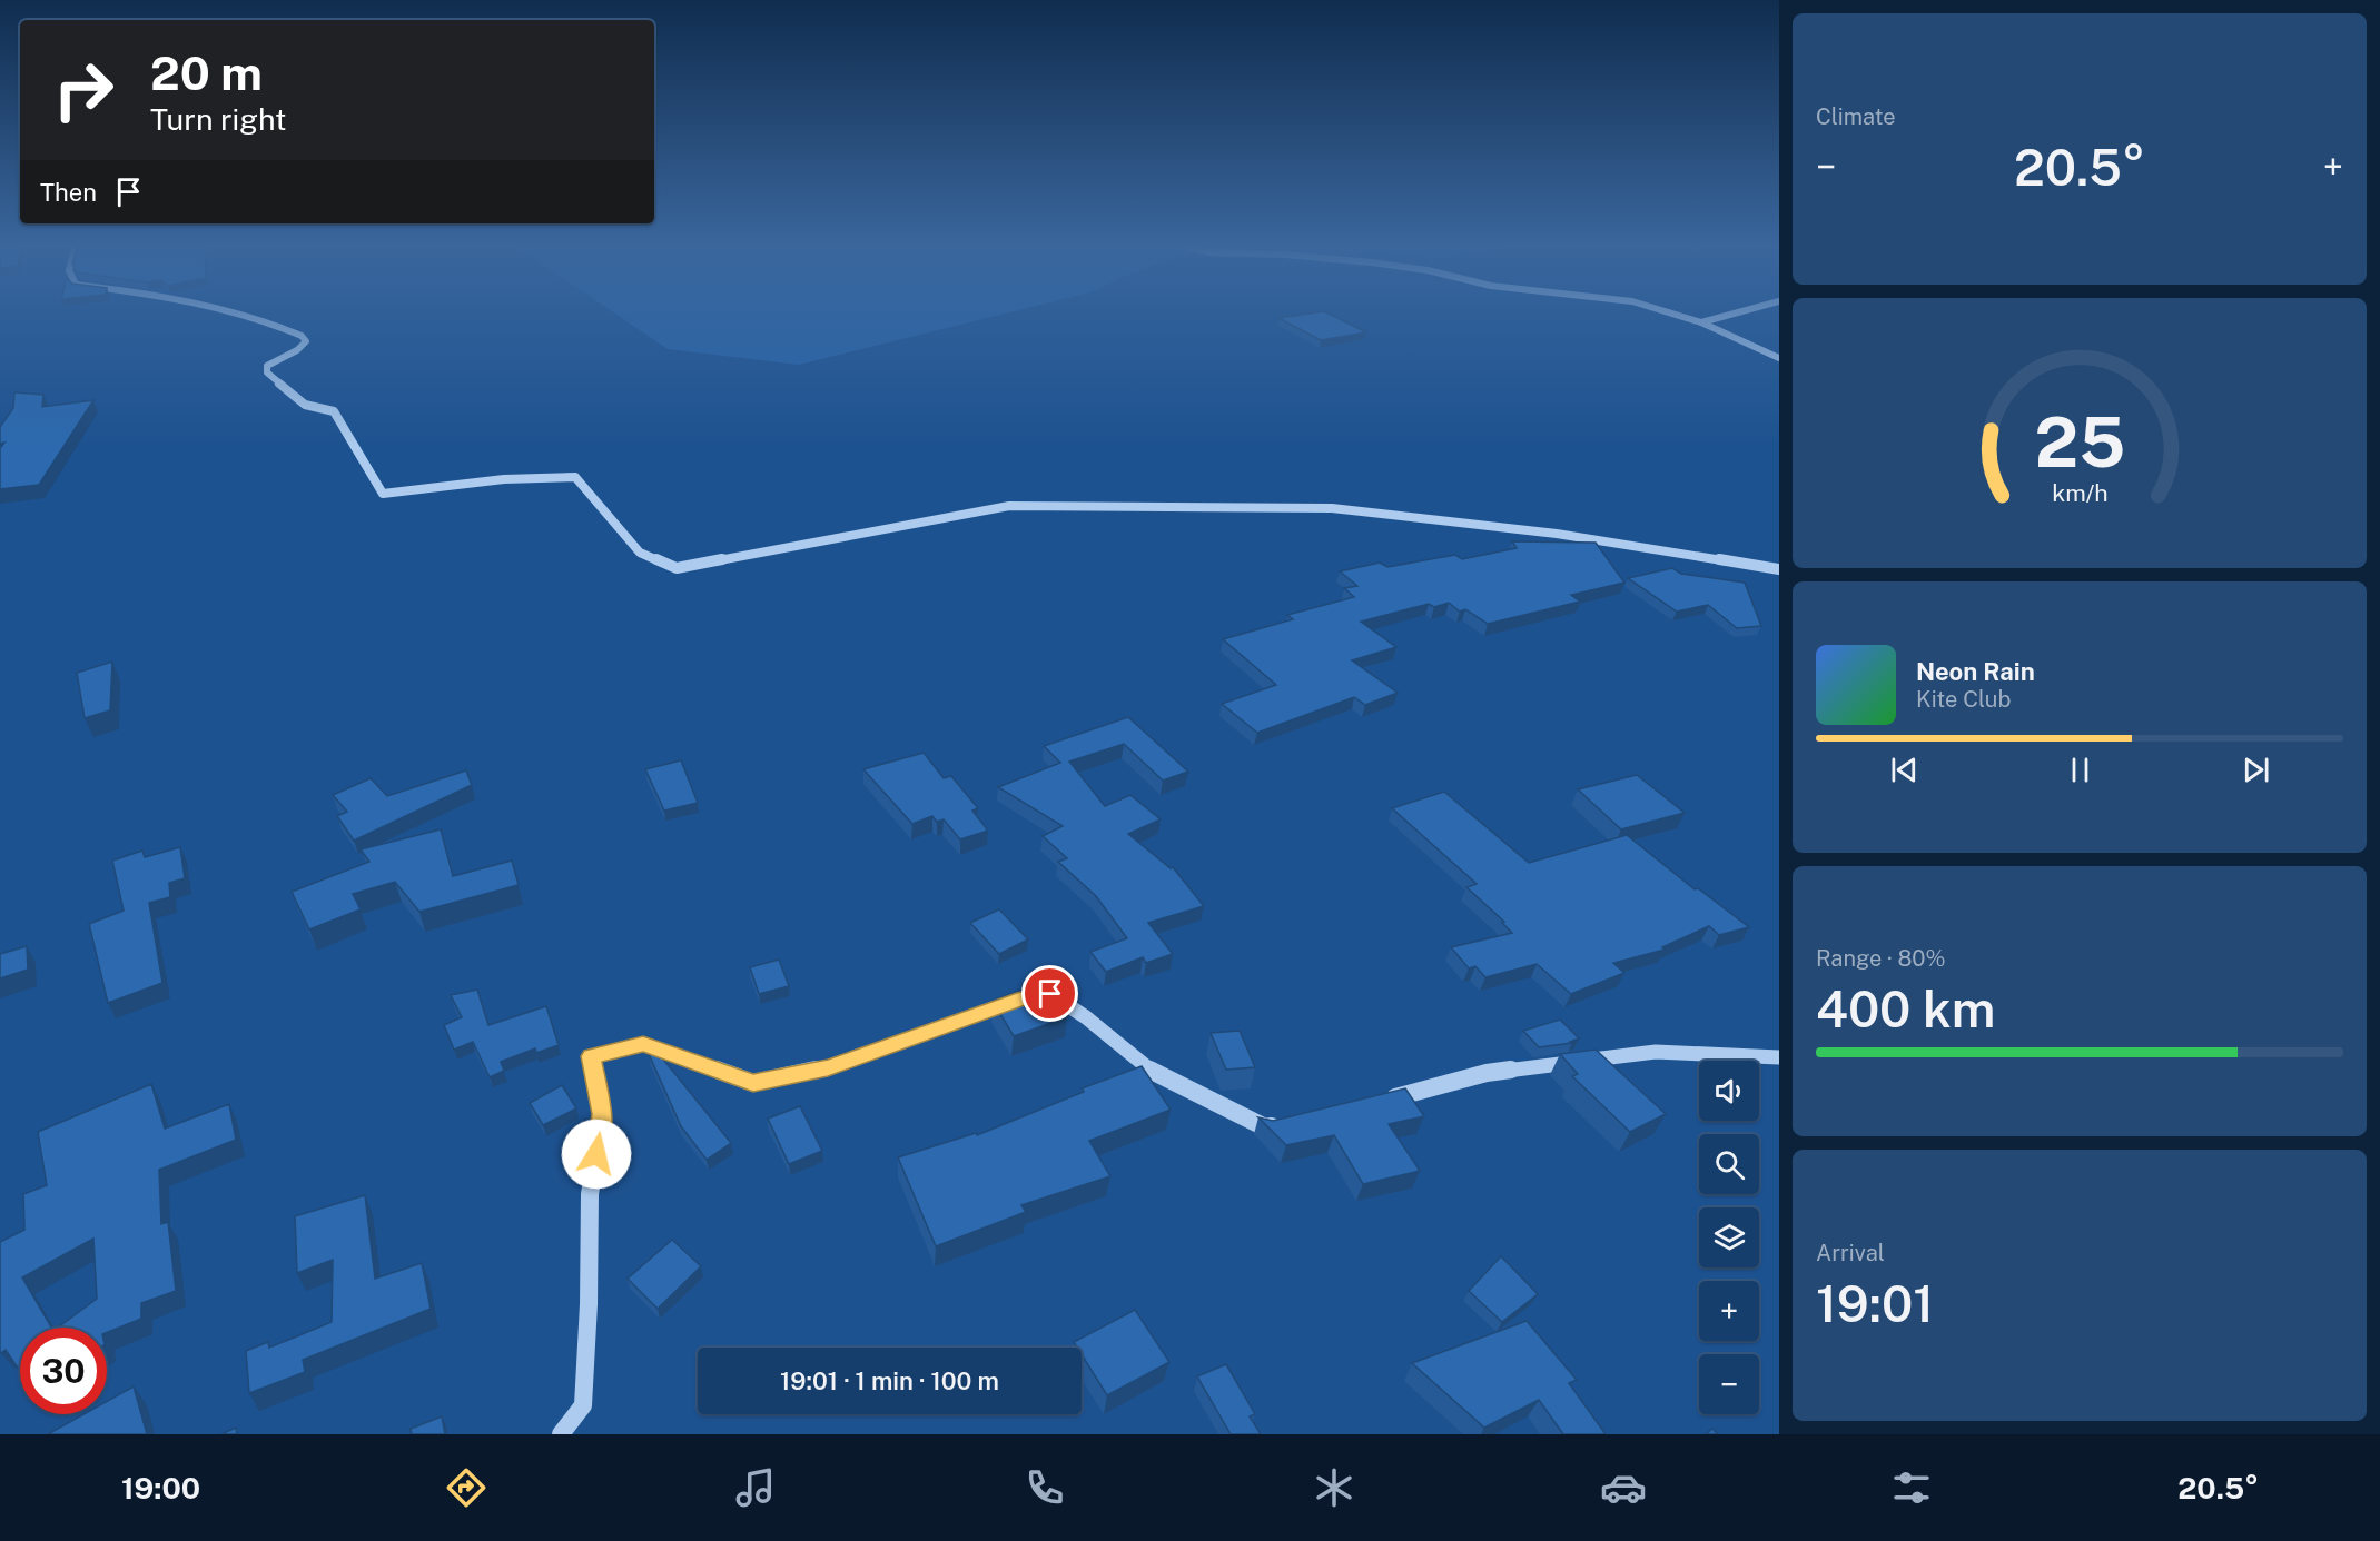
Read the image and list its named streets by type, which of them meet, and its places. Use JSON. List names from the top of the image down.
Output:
{
  "page": {
    "tile": [
      "Climate",
      ["Range · 80%", "400 km"],
      ["Arrival", "19:01"]
    ],
    "turn": ["20 m", "Turn right"],
    "heat": ["−", "20.5°", "+"],
    "then": "Then",
    "song": ["Neon Rain", "Kite Club"],
    "map_buttons": ["+", "−"],
    "limit": "30",
    "trip": "19:01 · 1 min · 100 m",
    "tabs": ["19:00", "20.5°"],
    "gauge": ["25", "km/h"]
  }
}
